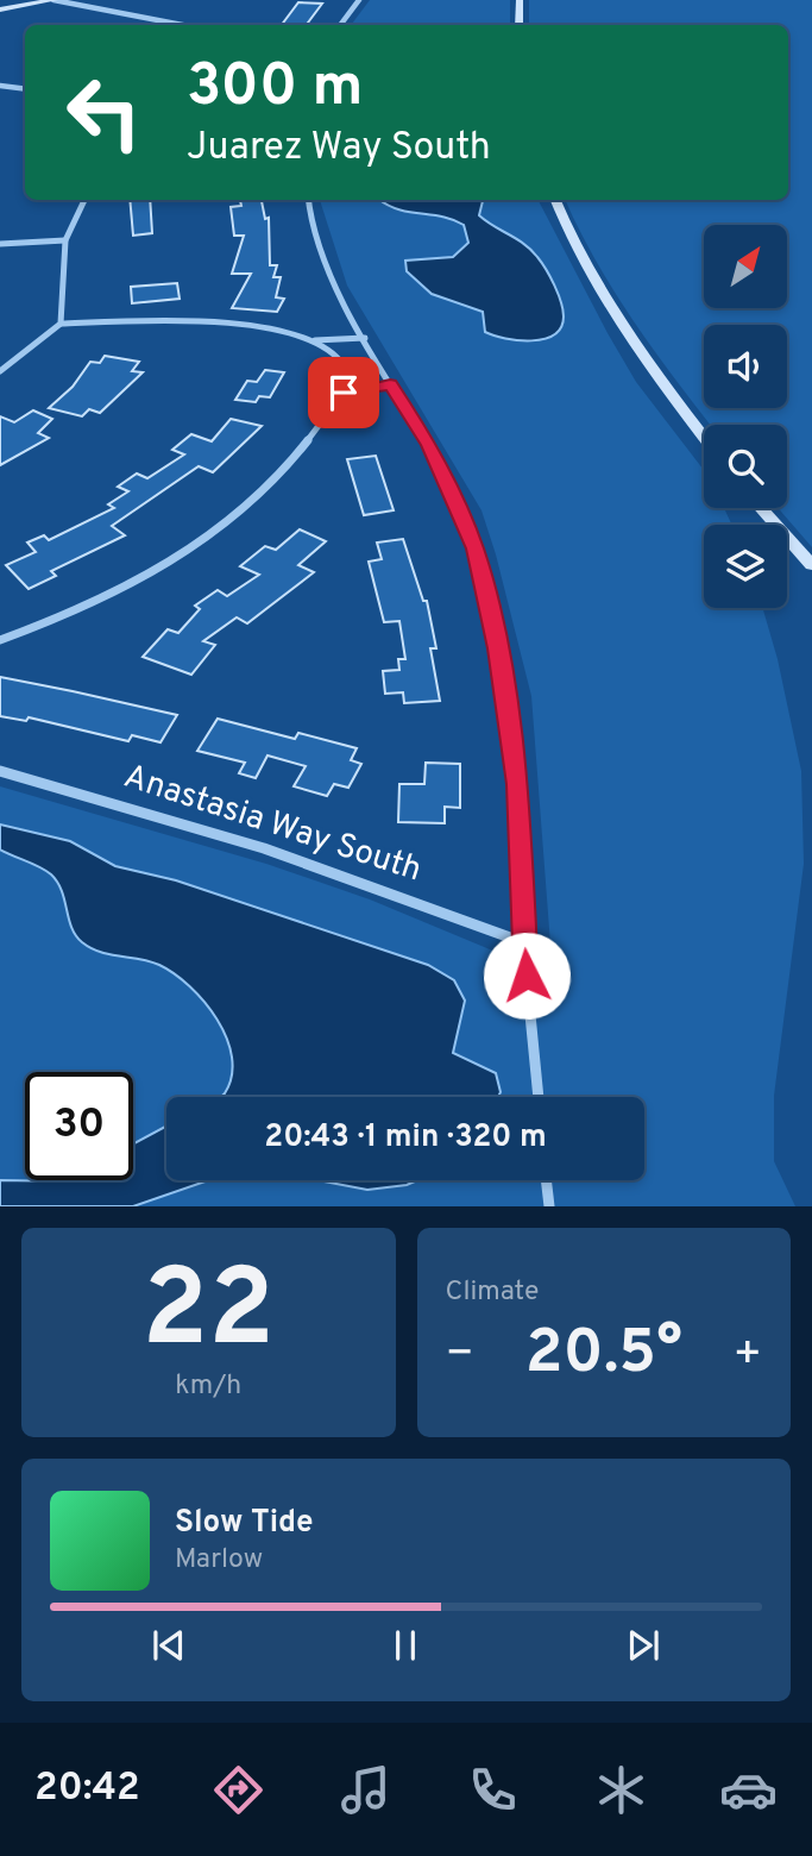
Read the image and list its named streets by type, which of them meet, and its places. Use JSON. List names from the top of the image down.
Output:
{
  "streets": {
    "street": ["Anastasia Way South"]
  },
  "north": "top right",
  "page": {
    "turn": ["300 m", "Juarez Way South"],
    "limit": "30",
    "trip": "20:43 · 1 min · 320 m",
    "tile": [
      ["22", "km/h"],
      "Climate"
    ],
    "heat": ["−", "20.5°", "+"],
    "song": ["Slow Tide", "Marlow"],
    "tabs": "20:42"
  }
}
